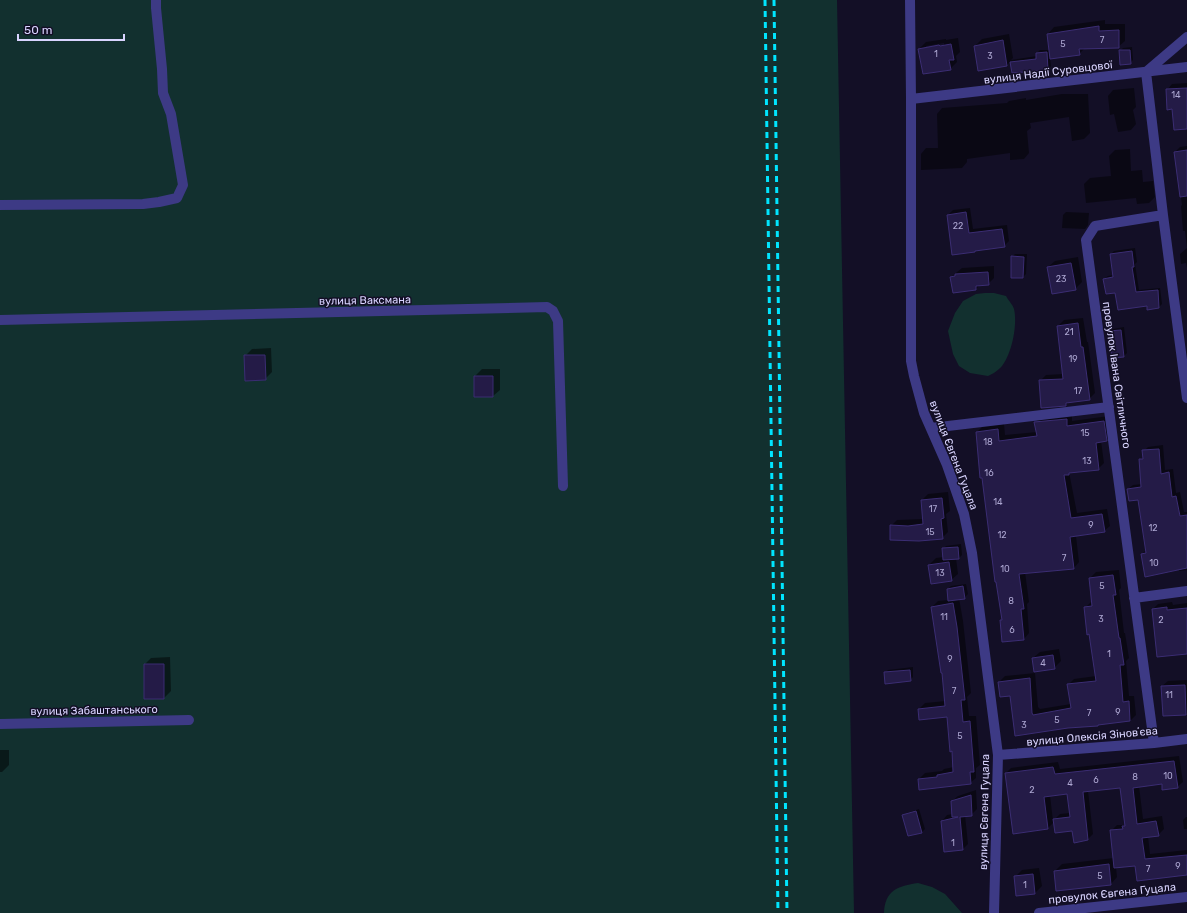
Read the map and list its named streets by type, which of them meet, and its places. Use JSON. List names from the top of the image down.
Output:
{
  "streets": {
    "street": [
      "вулиця Надії Суровцової",
      "вулиця Ваксмана",
      "провулок Івана Світличного",
      "вулиця Євгена Гуцала",
      "вулиця Забаштанського",
      "вулиця Олексія Зіновʼєва",
      "провулок Євгена Гуцала"
    ]
  },
  "crossings": [
    ["вулиця Надії Суровцової", "вулиця Євгена Гуцала"],
    ["провулок Івана Світличного", "вулиця Олексія Зіновʼєва"],
    ["вулиця Євгена Гуцала", "вулиця Олексія Зіновʼєва"]
  ],
  "house_numbers": [
    "7",
    "5",
    "1",
    "3",
    "14",
    "22",
    "23",
    "21",
    "19",
    "17",
    "15",
    "18",
    "13",
    "16",
    "14",
    "17",
    "9",
    "12",
    "15",
    "12",
    "7",
    "10",
    "10",
    "13",
    "5",
    "8",
    "11",
    "3",
    "2",
    "6",
    "1",
    "9",
    "4",
    "7",
    "11",
    "9",
    "7",
    "5",
    "3",
    "5",
    "10",
    "8",
    "6",
    "4",
    "2",
    "1",
    "9",
    "7",
    "5",
    "1"
  ],
  "scale_bar": "50 m"
}
